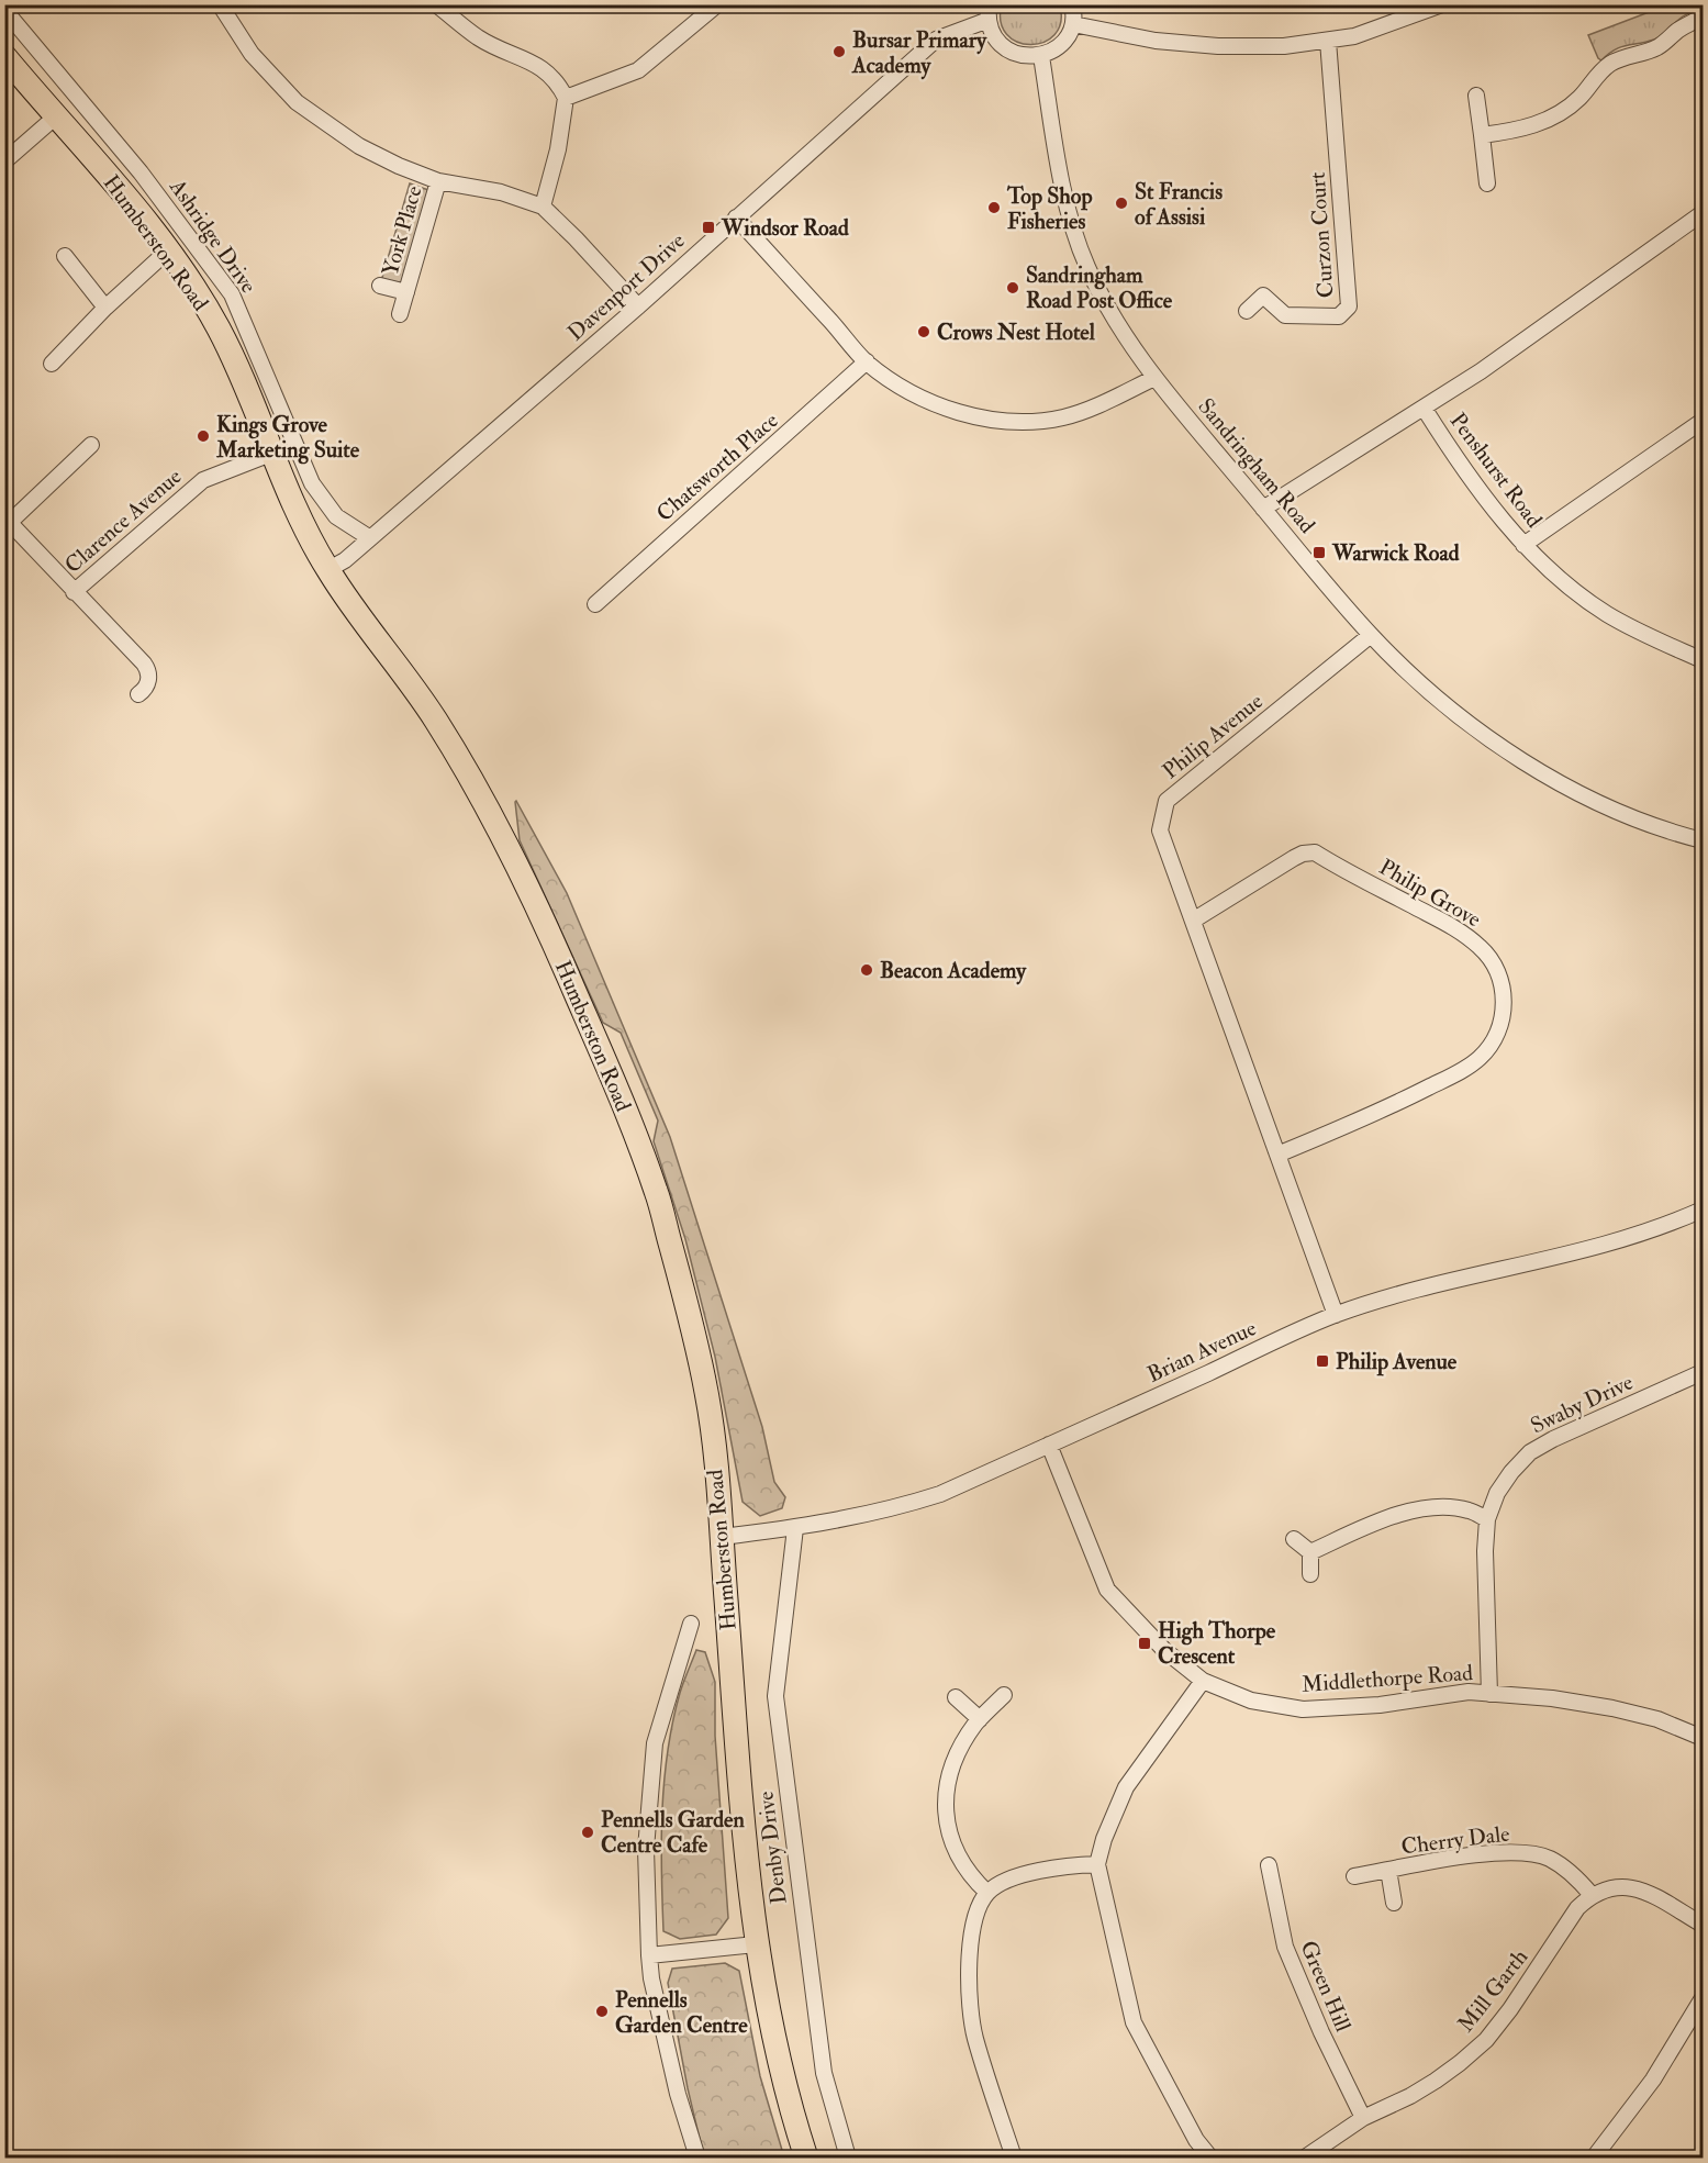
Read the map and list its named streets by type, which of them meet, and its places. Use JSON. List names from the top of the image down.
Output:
{
  "streets": {
    "main road": ["Humberston Road"],
    "street": [
      "York Place",
      "Curzon Court",
      "Ashridge Drive",
      "Davenport Drive",
      "Sandringham Road",
      "Chatsworth Place",
      "Penshurst Road",
      "Clarence Avenue",
      "Philip Avenue",
      "Philip Grove",
      "Brian Avenue",
      "Swaby Drive",
      "Middlethorpe Road",
      "Cherry Dale",
      "Denby Drive",
      "Green Hill",
      "Mill Garth"
    ]
  },
  "crossings": [
    ["Ashridge Drive", "Davenport Drive"],
    ["Humberston Road", "Davenport Drive"],
    ["Humberston Road", "Clarence Avenue"],
    ["Humberston Road", "Brian Avenue"],
    ["Sandringham Road", "Philip Avenue"],
    ["Philip Avenue", "Philip Grove"],
    ["Philip Avenue", "Brian Avenue"],
    ["Brian Avenue", "Middlethorpe Road"],
    ["Brian Avenue", "Denby Drive"],
    ["Swaby Drive", "Middlethorpe Road"],
    ["Cherry Dale", "Mill Garth"],
    ["Green Hill", "Mill Garth"]
  ],
  "places": {
    "other": [
      "Bursar Primary Academy",
      "St Francis of Assisi",
      "Top Shop Fisheries",
      "Sandringham Road Post Office",
      "Crows Nest Hotel",
      "Kings Grove Marketing Suite",
      "Beacon Academy",
      "Pennells Garden Centre Cafe",
      "Pennells Garden Centre"
    ],
    "transit": [
      "Windsor Road",
      "Warwick Road",
      "Philip Avenue",
      "High Thorpe Crescent"
    ]
  }
}
